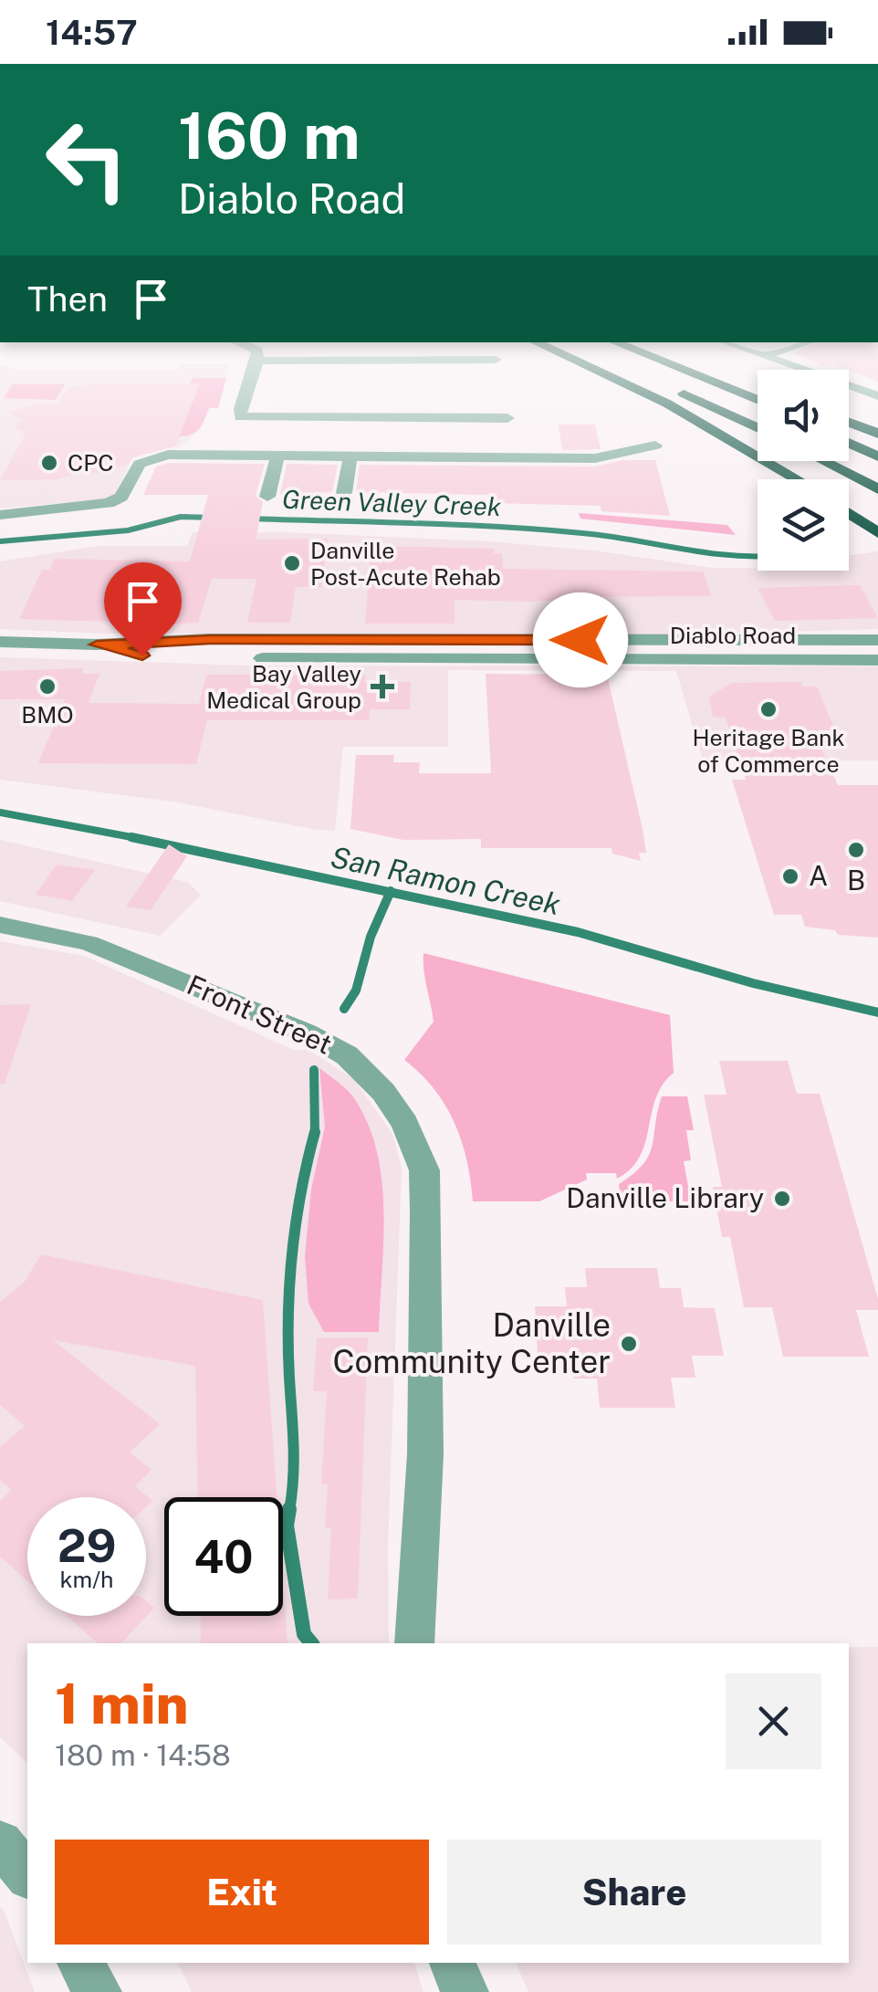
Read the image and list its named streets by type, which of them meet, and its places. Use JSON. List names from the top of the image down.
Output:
{
  "streets": {
    "street": ["Diablo Road", "Front Street"]
  },
  "water": ["Green Valley Creek", "San Ramon Creek"],
  "places": {
    "other": [
      "CPC",
      "Danville Post-Acute Rehab",
      "BMO",
      "Heritage Bank of Commerce",
      "B",
      "A",
      "Danville Library",
      "Danville Community Center"
    ],
    "health": ["Bay Valley Medical Group"]
  },
  "page": {
    "status": "14:57",
    "turn": ["160 m", "Diablo Road"],
    "then": "Then",
    "speed": "29 km/h",
    "limit": "40",
    "heading": ["1 min", "180 m · 14:58"],
    "buttons": ["Exit", "Share"]
  }
}
